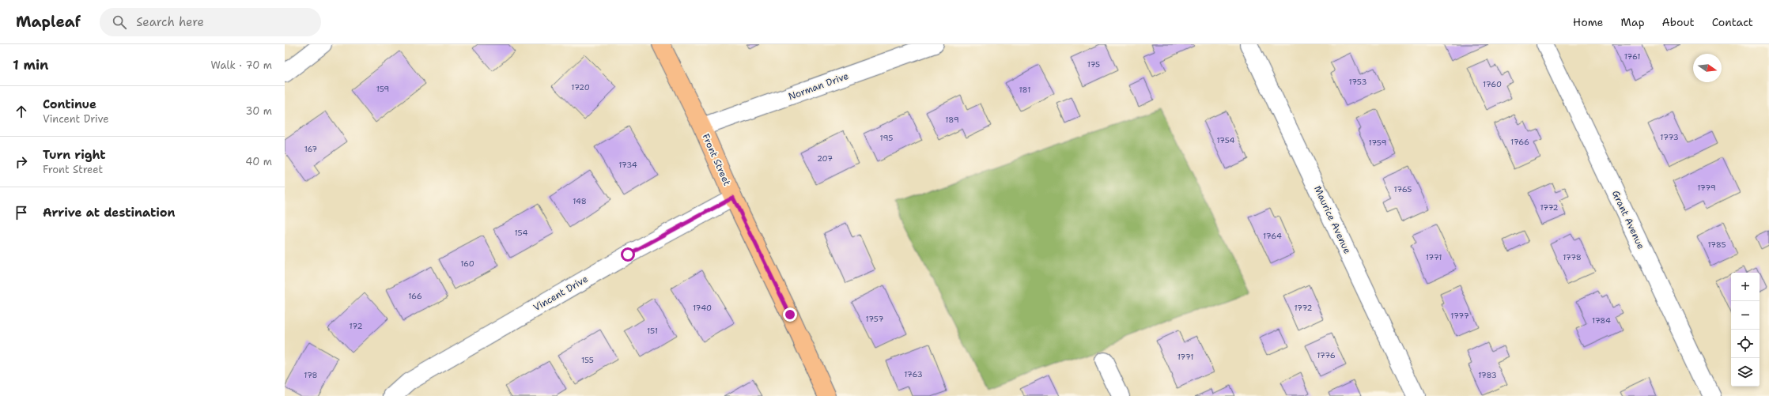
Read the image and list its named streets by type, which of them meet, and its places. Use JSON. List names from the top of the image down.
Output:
{
  "streets": {
    "main road": ["Front Street"],
    "street": [
      "Norman Drive",
      "Maurice Avenue",
      "Grant Avenue",
      "Vincent Drive"
    ]
  },
  "crossings": [
    ["Norman Drive", "Front Street"],
    ["Front Street", "Vincent Drive"]
  ],
  "house_numbers": [
    "1761",
    "175",
    "1753",
    "1760",
    "1720",
    "159",
    "181",
    "189",
    "1773",
    "195",
    "1754",
    "1766",
    "1759",
    "167",
    "207",
    "1734",
    "1779",
    "1765",
    "148",
    "1772",
    "154",
    "1764",
    "1785",
    "1771",
    "1778",
    "160",
    "166",
    "1740",
    "1772",
    "1777",
    "1757",
    "1784",
    "172",
    "151",
    "1776",
    "1771",
    "155",
    "1763",
    "178",
    "1783"
  ],
  "north": "right",
  "page": {
    "header": "Mapleaf",
    "search": "Search here",
    "nav": [
      "Home",
      "Map",
      "About",
      "Contact"
    ],
    "heading": ["1 min", "Walk · 70 m"],
    "list": [
      ["Continue", "Vincent Drive", "30 m"],
      ["Turn right", "Front Street", "40 m"],
      "Arrive at destination"
    ],
    "map_buttons": ["+", "−"]
  }
}
